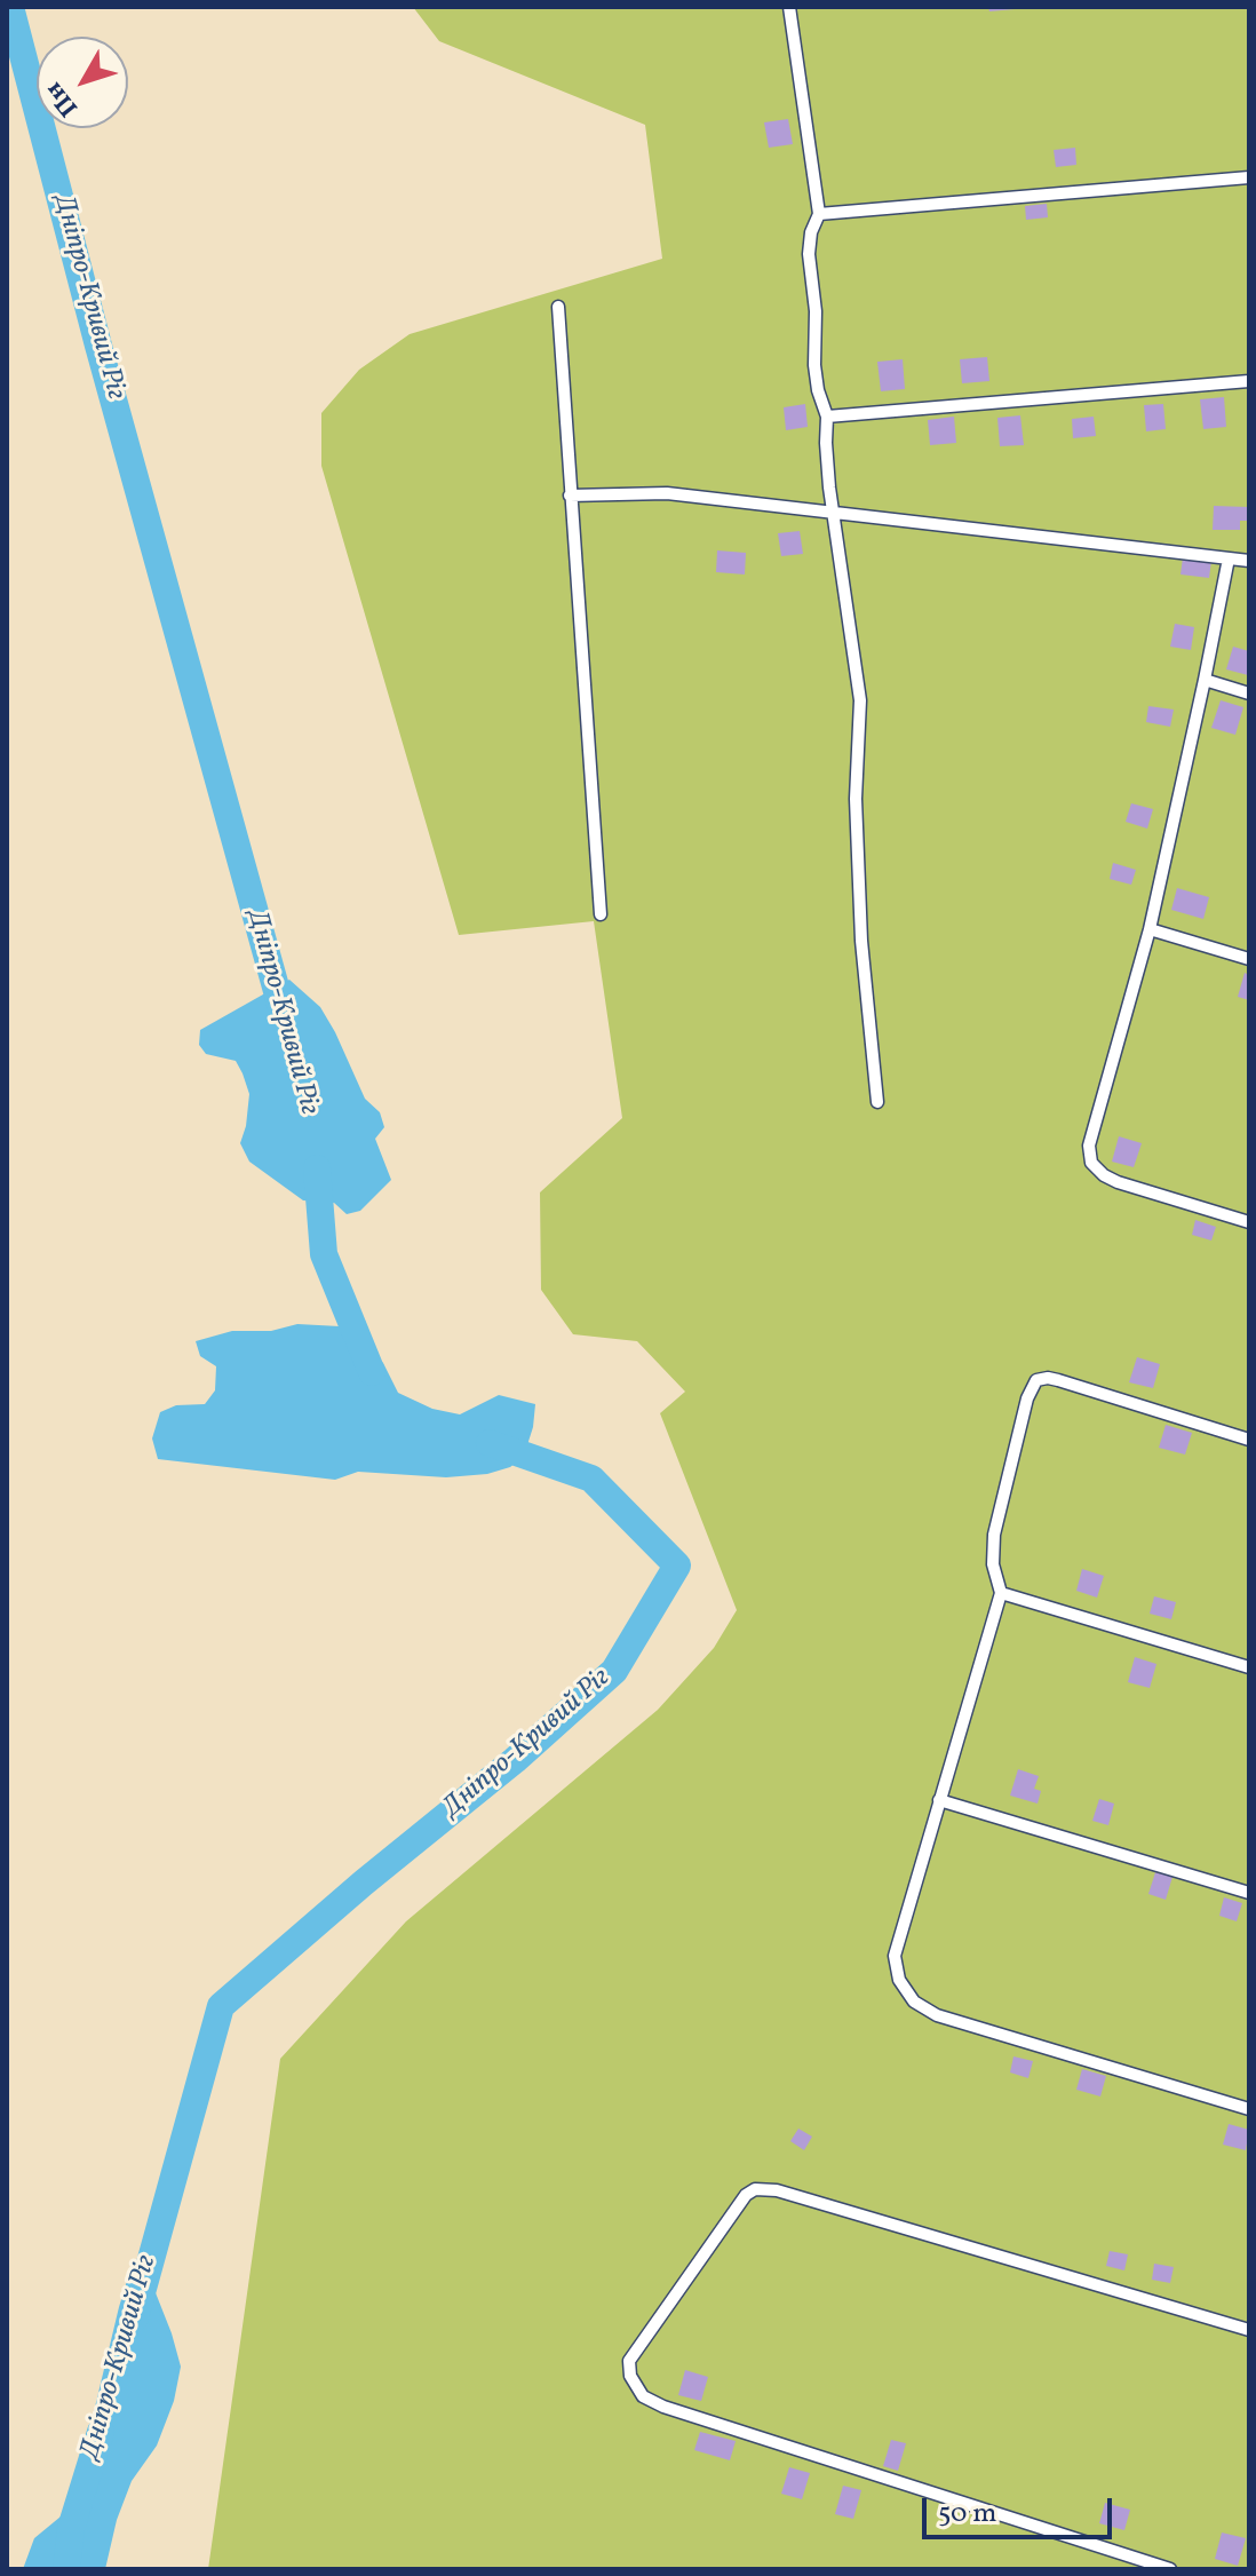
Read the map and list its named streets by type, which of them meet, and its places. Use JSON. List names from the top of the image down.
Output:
{
  "water": ["Дніпро-Кривий Ріг"],
  "scale_bar": "50 m",
  "north": "bottom left"
}
